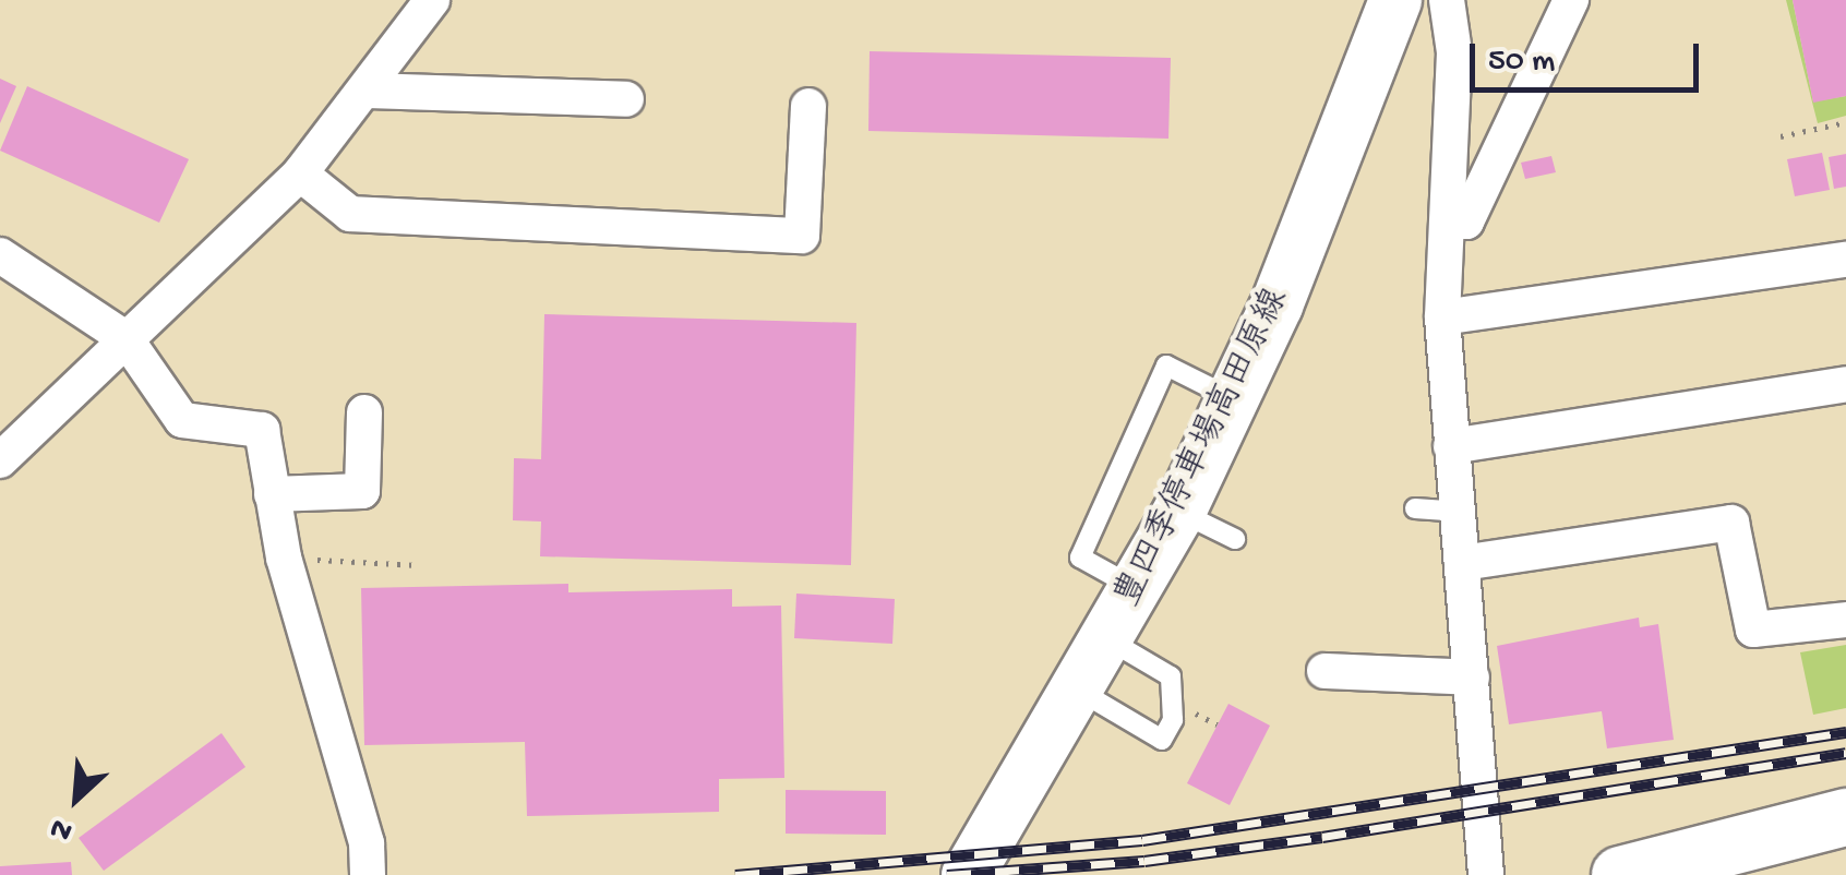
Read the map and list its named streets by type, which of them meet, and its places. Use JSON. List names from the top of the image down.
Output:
{
  "streets": {
    "main road": ["豊四季停車場高田原線"]
  },
  "scale_bar": "50 m",
  "north": "bottom left"
}
